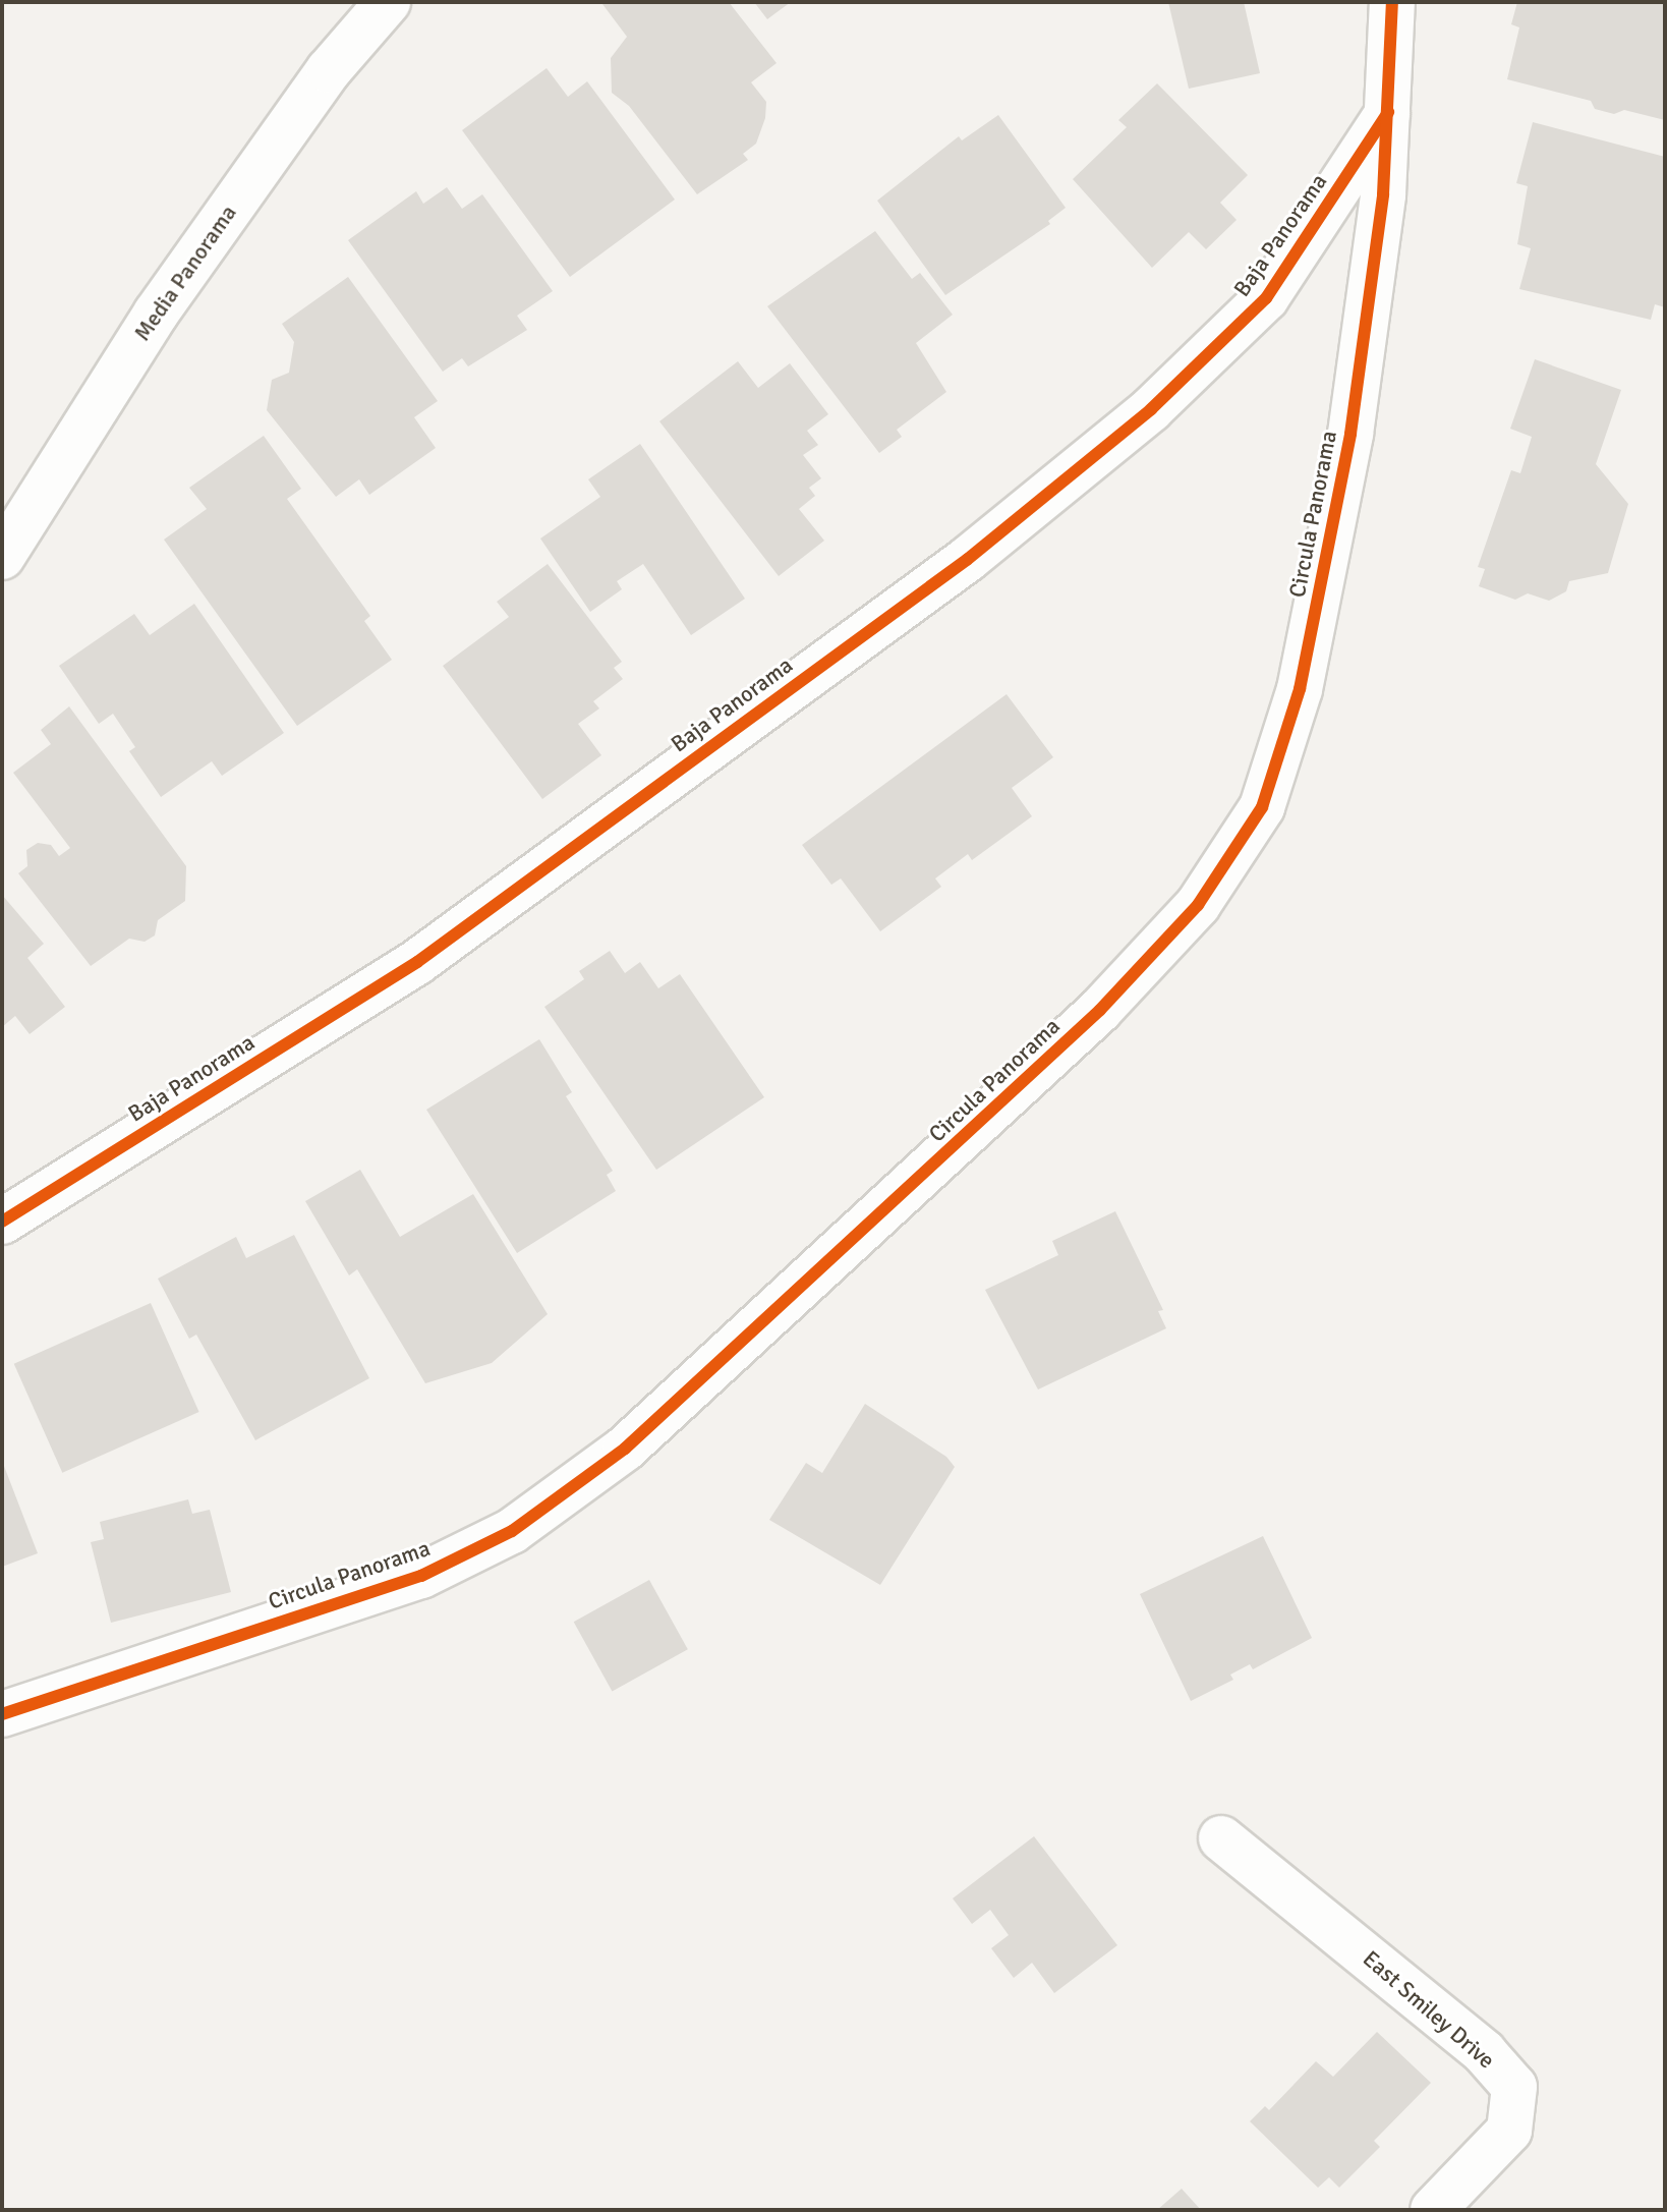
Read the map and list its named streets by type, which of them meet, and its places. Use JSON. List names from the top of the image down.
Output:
{
  "streets": {
    "street": [
      "Baja Panorama",
      "Media Panorama",
      "Circula Panorama",
      "East Smiley Drive"
    ]
  },
  "crossings": [
    ["Baja Panorama", "Circula Panorama"]
  ]
}
